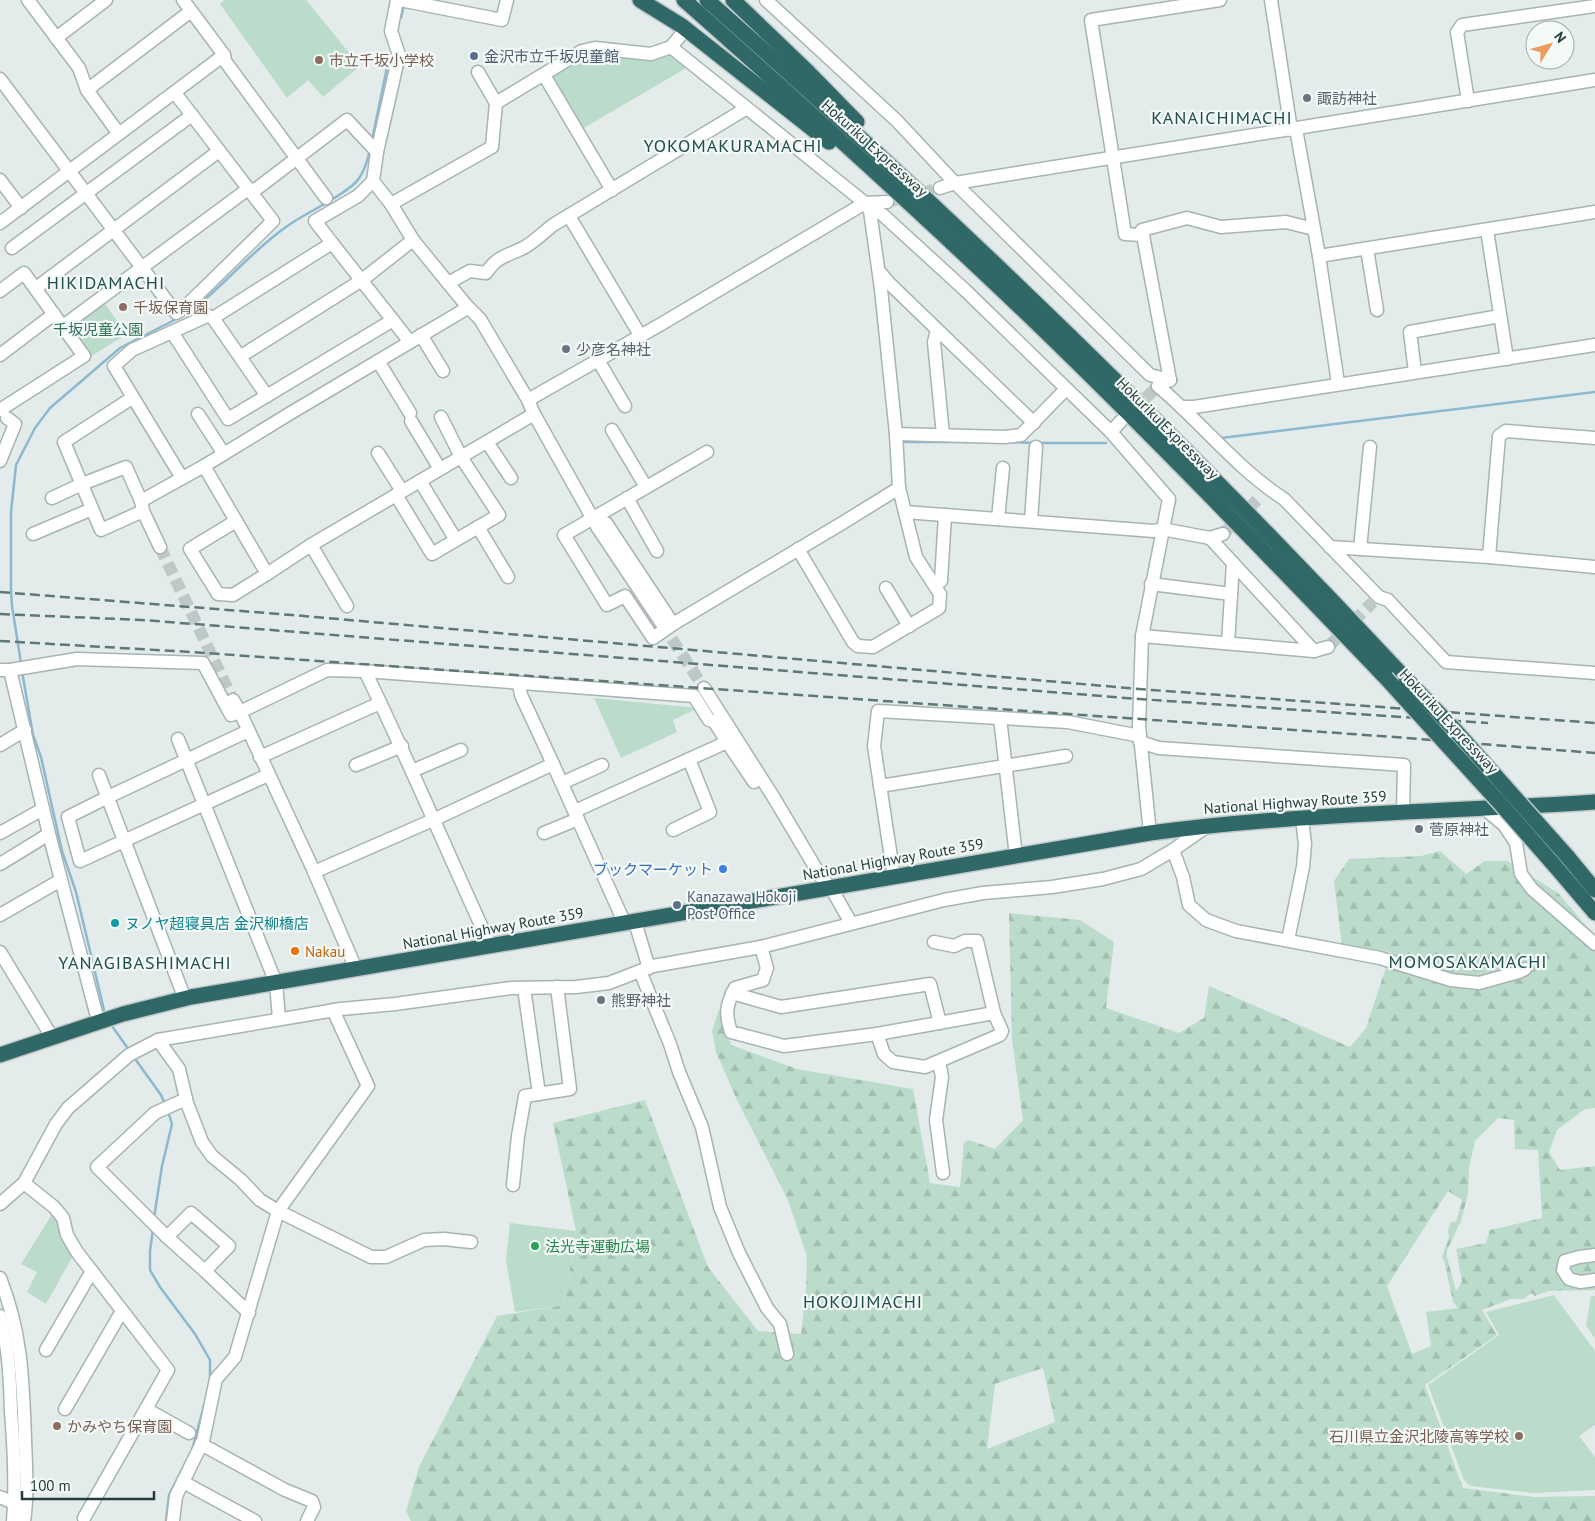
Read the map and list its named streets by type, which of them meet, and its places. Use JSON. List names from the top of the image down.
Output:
{
  "streets": {
    "highway": ["Hokuriku Expressway", "National Highway Route 359"]
  },
  "districts": [
    "KANAICHIMACHI",
    "YOKOMAKURAMACHI",
    "HIKIDAMACHI",
    "MOMOSAKAMACHI",
    "YANAGIBASHIMACHI",
    "HOKOJIMACHI"
  ],
  "parks": ["千坂児童公園"],
  "places": [
    "金沢市立千坂児童館",
    "市立千坂小学校",
    "諏訪神社",
    "千坂保育園",
    "少彦名神社",
    "菅原神社",
    "ブックマーケット",
    "Kanazawa Hokoji Post Office",
    "ヌノヤ超寝具店 金沢柳橋店",
    "Nakau",
    "熊野神社",
    "法光寺運動広場",
    "かみやち保育園",
    "石川県立金沢北陵高等学校"
  ],
  "scale_bar": "100 m",
  "north": "top right"
}
